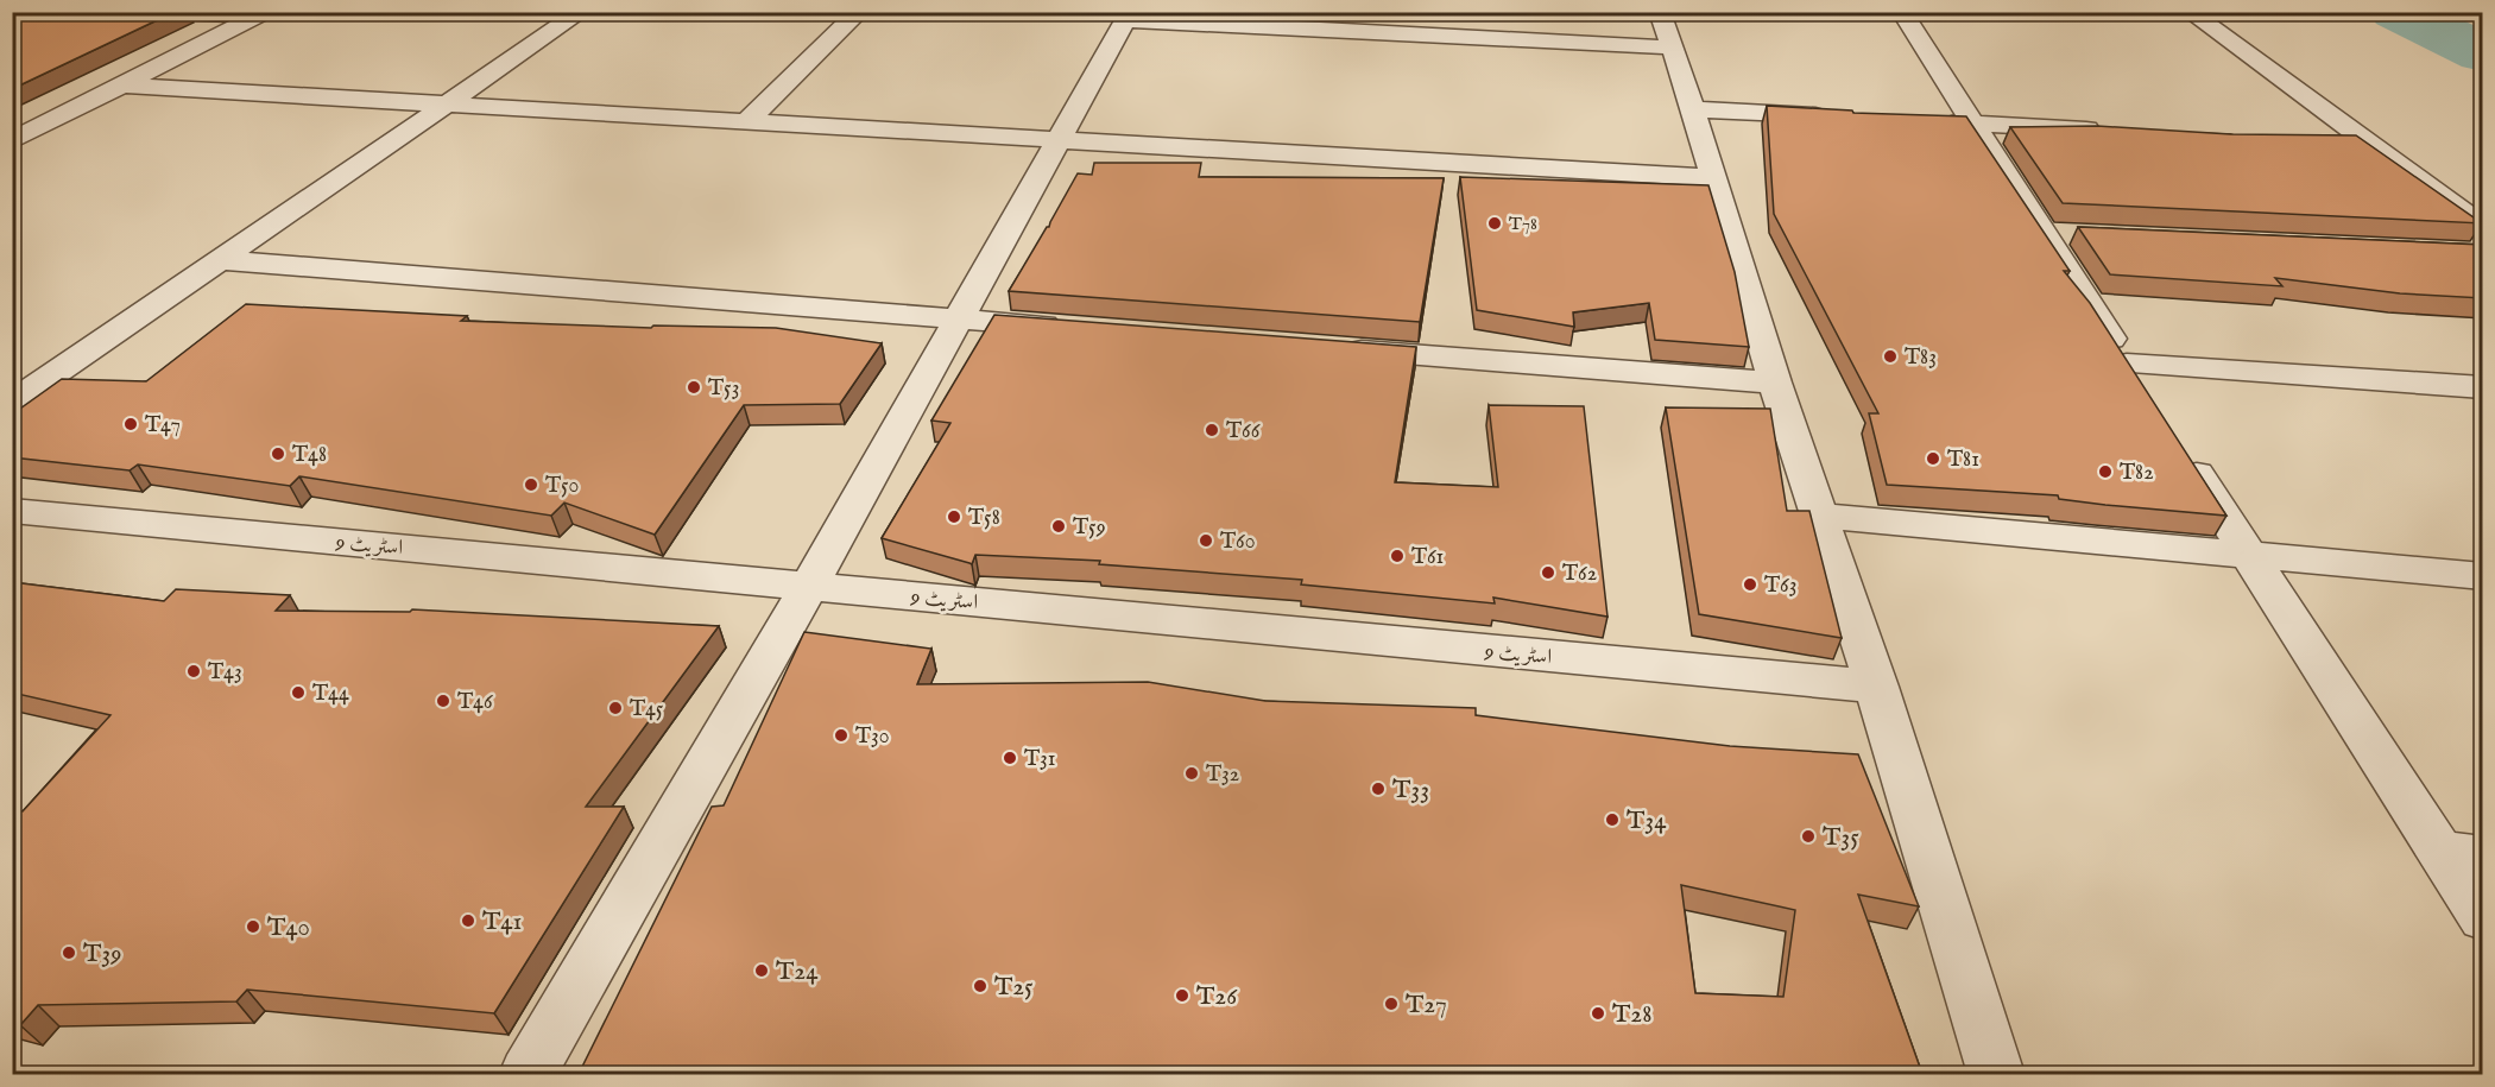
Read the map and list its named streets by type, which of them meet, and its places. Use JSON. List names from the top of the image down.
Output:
{
  "streets": {
    "street": ["اسٹریٹ 9"]
  },
  "places": [
    "T78",
    "T83",
    "T53",
    "T47",
    "T66",
    "T48",
    "T81",
    "T82",
    "T50",
    "T58",
    "T59",
    "T60",
    "T61",
    "T62",
    "T63",
    "T43",
    "T44",
    "T46",
    "T45",
    "T30",
    "T31",
    "T32",
    "T33",
    "T34",
    "T35",
    "T41",
    "T40",
    "T39",
    "T24",
    "T25",
    "T26",
    "T27",
    "T28"
  ]
}
